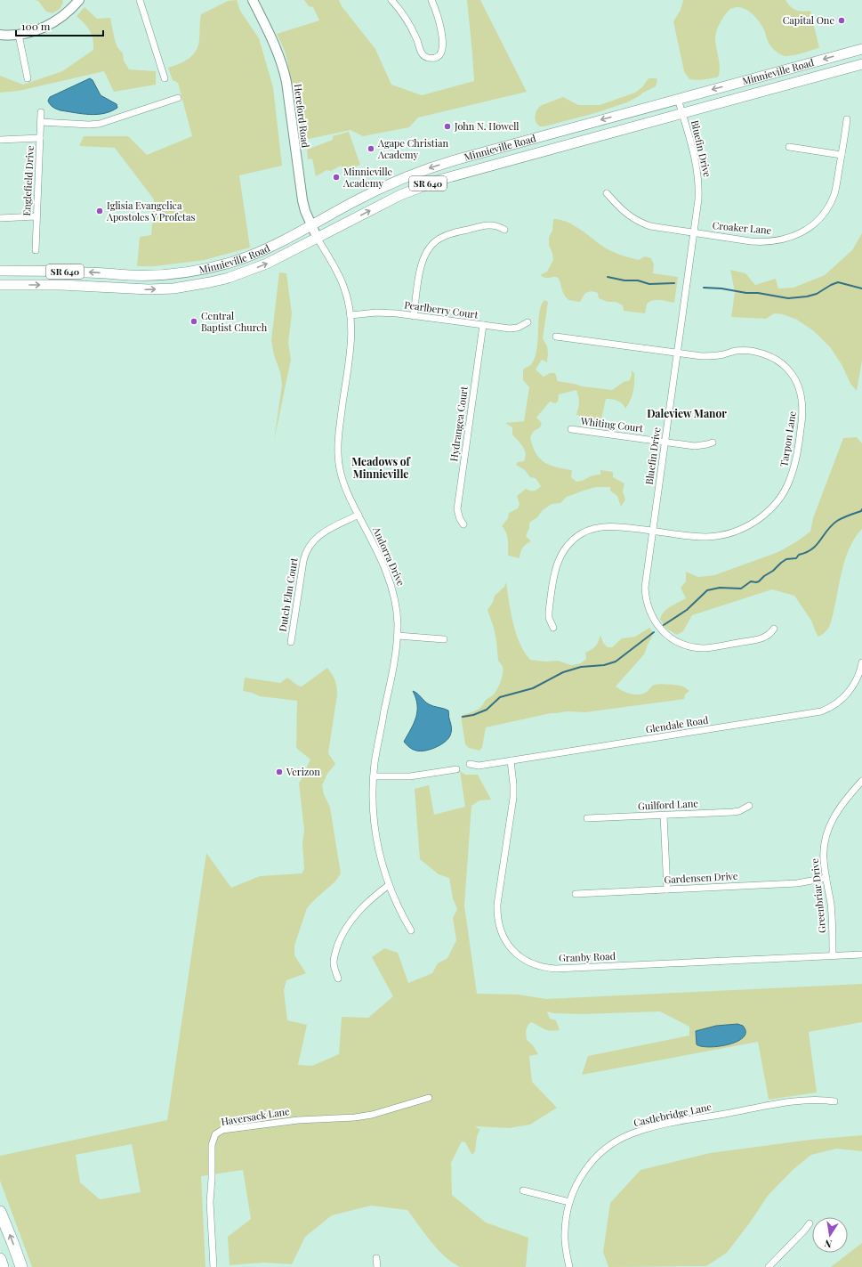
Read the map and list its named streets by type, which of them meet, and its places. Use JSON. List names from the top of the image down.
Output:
{
  "streets": {
    "main road": ["Minnieville Road", "SR 640"],
    "street": [
      "Hereford Road",
      "Bluefin Drive",
      "Englefield Drive",
      "Croaker Lane",
      "Pearlberry Court",
      "Hydrangea Court",
      "Whiting Court",
      "Tarpon Lane",
      "Andorra Drive",
      "Dutch Elm Court",
      "Glendale Road",
      "Guilford Lane",
      "Gardensen Drive",
      "Greenbriar Drive",
      "Granby Road",
      "Castlebridge Lane",
      "Haversack Lane"
    ]
  },
  "crossings": [
    ["Minnieville Road", "Hereford Road"],
    ["Minnieville Road", "Bluefin Drive"],
    ["Minnieville Road", "Andorra Drive"],
    ["Hereford Road", "Andorra Drive"],
    ["Bluefin Drive", "Croaker Lane"],
    ["Bluefin Drive", "Whiting Court"],
    ["Bluefin Drive", "Tarpon Lane"],
    ["Pearlberry Court", "Hydrangea Court"],
    ["Pearlberry Court", "Andorra Drive"],
    ["Andorra Drive", "Dutch Elm Court"],
    ["Glendale Road", "Granby Road"],
    ["Gardensen Drive", "Greenbriar Drive"],
    ["Greenbriar Drive", "Granby Road"]
  ],
  "districts": ["Daleview Manor", "Meadows of Minnieville"],
  "places": [
    "Capital One",
    "John N. Howell",
    "Agape Christian Academy",
    "Minnieville Academy",
    "Iglisia Evangelica Apostoles Y Profetas",
    "Central Baptist Church",
    "Verizon"
  ],
  "scale_bar": "100 m",
  "north": "bottom"
}
